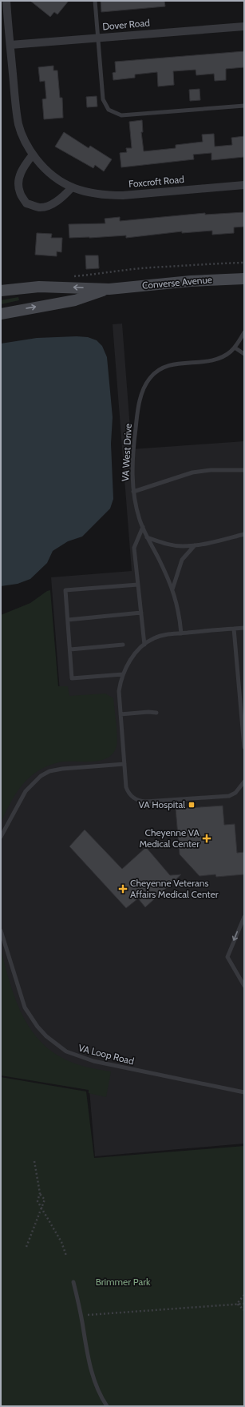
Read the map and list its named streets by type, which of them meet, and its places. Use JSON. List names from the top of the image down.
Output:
{
  "streets": {
    "main road": ["Converse Avenue"],
    "street": ["Dover Road", "Foxcroft Road"],
    "lane": ["VA West Drive", "VA Loop Road"]
  },
  "crossings": [
    ["Dover Road", "Foxcroft Road"]
  ],
  "parks": ["Brimmer Park"],
  "places": {
    "transit": ["VA Hospital"],
    "health": ["Cheyenne VA Medical Center", "Cheyenne Veterans Affairs Medical Center"]
  }
}
